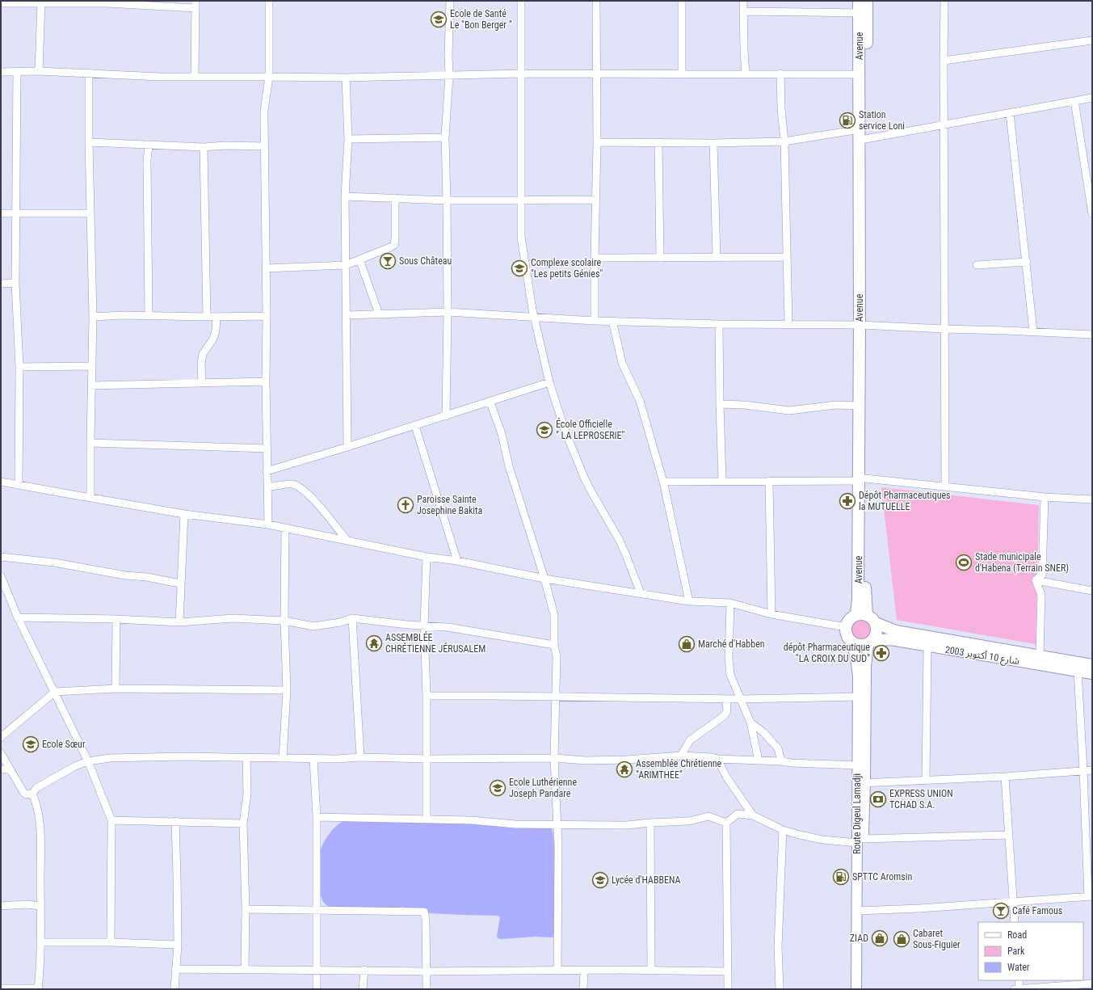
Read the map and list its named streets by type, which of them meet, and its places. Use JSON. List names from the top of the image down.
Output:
{
  "streets": {
    "highway": ["Avenue", "شارع 10 أكتوبر 2003"],
    "main road": ["Route Digeul Lamadji"]
  },
  "crossings": [
    ["شارع 10 أكتوبر 2003", "Route Digeul Lamadji"]
  ],
  "places": {
    "school or university": [
      "Ecole de Santé Le \"Bon Berger \"",
      "Complexe scolaire \"Les petits Génies\"",
      "École Officielle \" LA LEPROSERIE\"",
      "Ecole Sœur",
      "Ecole Luthérienne Joseph Pandare",
      "Lycée d'HABBENA"
    ],
    "fuel station": ["Station service Loni", "SPTTC Aromsin"],
    "bar": ["Sous Château", "Café Famous"],
    "pharmacy": ["Dépôt Pharmaceutiques la MUTUELLE", "dépôt Pharmaceutique \"LA CROIX DU SUD\""],
    "church": ["Paroisse Sainte Josephine Bakita"],
    "sports": ["Stade municipale d'Habena (Terrain SNER)"],
    "temple": ["ASSEMBLÉE CHRÉTIENNE JÉRUSALEM", "Assemblée Chrétienne \"ARIMTHEE\""],
    "shop": ["Marché d'Habben", "ZIAD", "Cabaret Sous-Figuier"],
    "bank": ["EXPRESS UNION TCHAD S.A."]
  },
  "legend": ["Road", "Park", "Water"]
}
